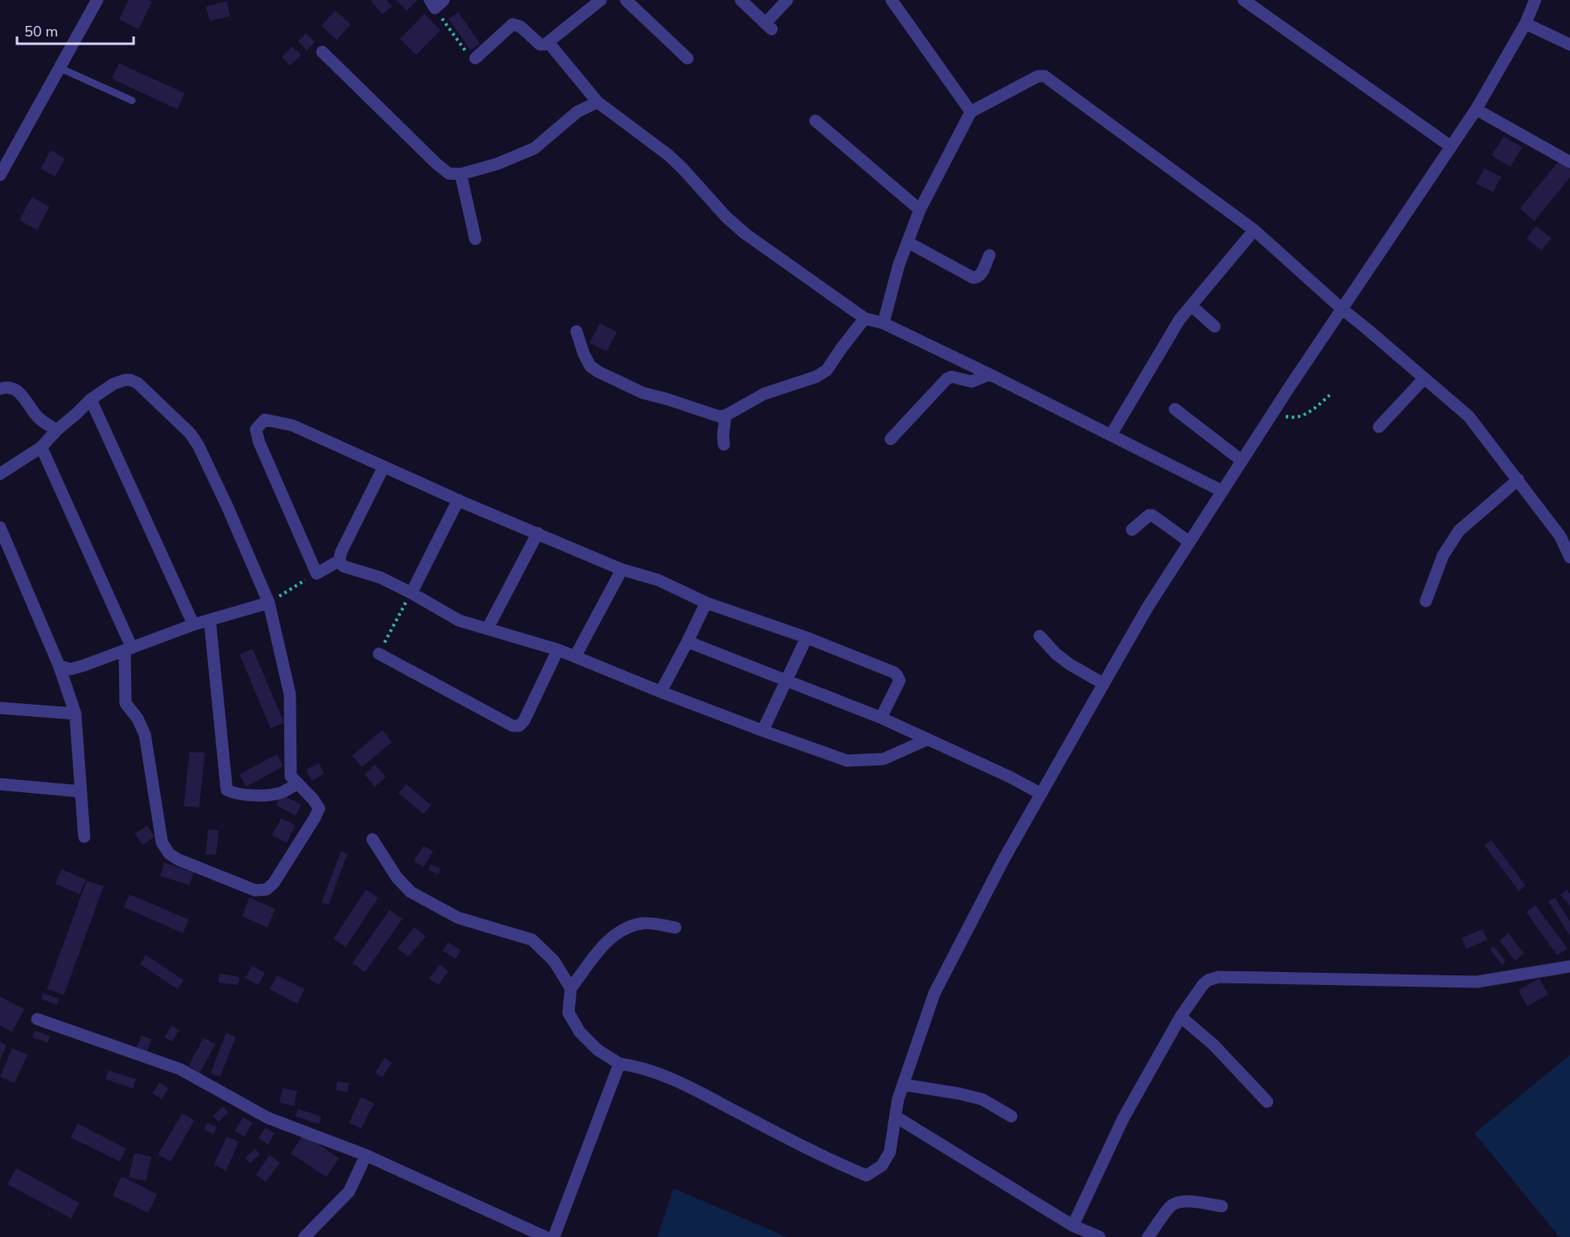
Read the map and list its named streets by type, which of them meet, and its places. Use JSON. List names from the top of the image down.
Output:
{
  "scale_bar": "50 m"
}
